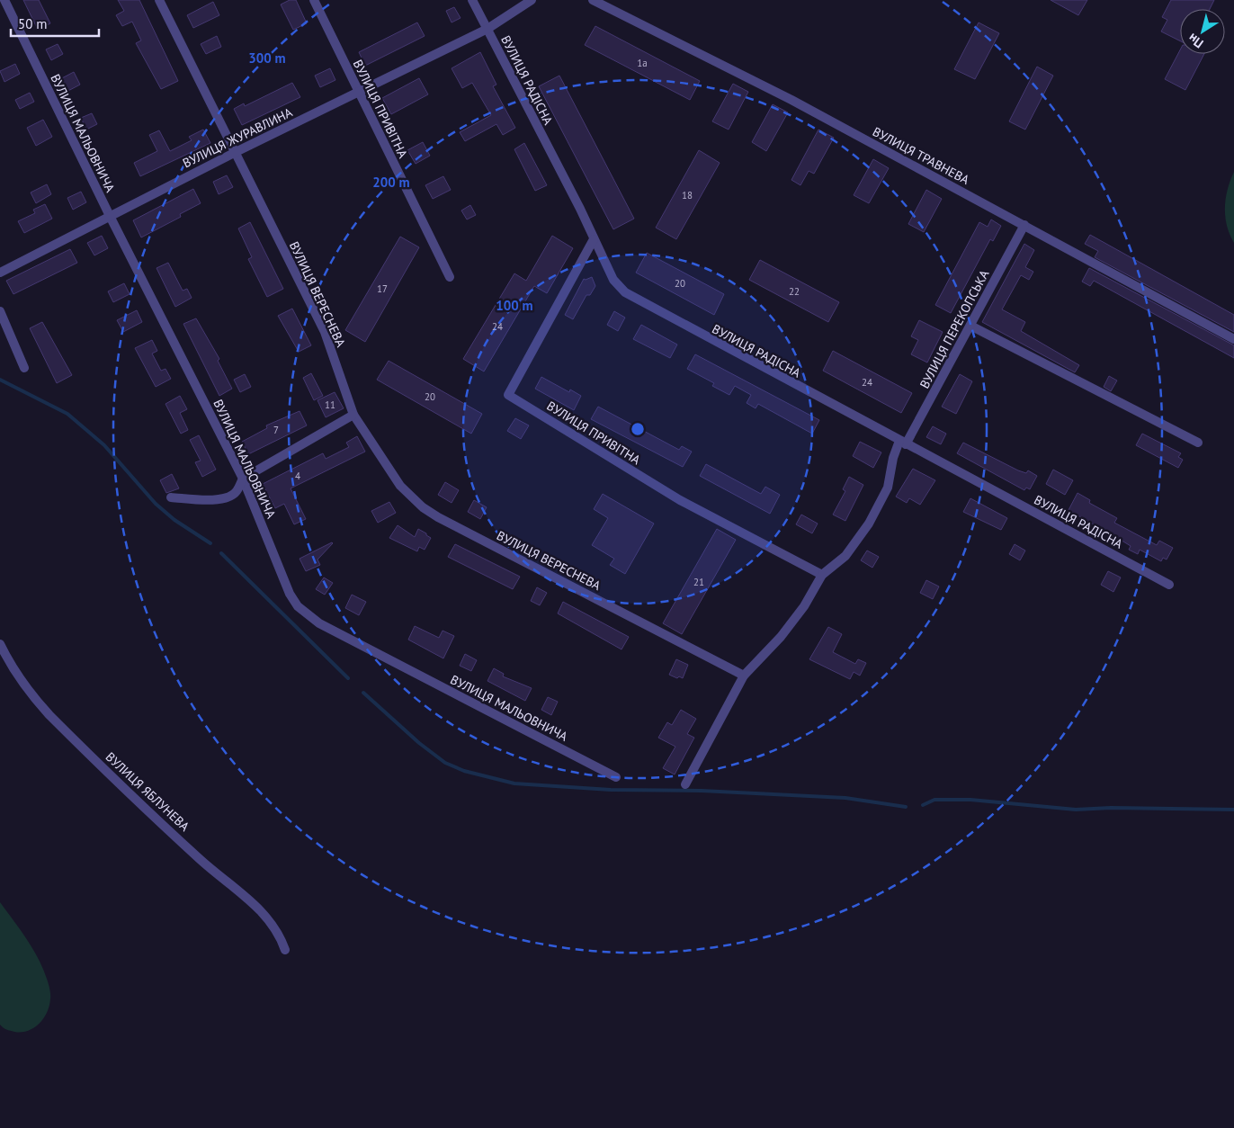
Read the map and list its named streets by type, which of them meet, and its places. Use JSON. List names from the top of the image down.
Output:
{
  "streets": {
    "street": [
      "ВУЛИЦЯ РАДІСНА",
      "ВУЛИЦЯ ПРИВІТНА",
      "ВУЛИЦЯ МАЛЬОВНИЧА",
      "ВУЛИЦЯ ЖУРАВЛИНА",
      "ВУЛИЦЯ ТРАВНЕВА",
      "ВУЛИЦЯ ВЕРЕСНЕВА",
      "ВУЛИЦЯ ПЕРЕКОПСЬКА",
      "ВУЛИЦЯ ЯБЛУНЕВА"
    ]
  },
  "crossings": [
    ["ВУЛИЦЯ РАДІСНА", "ВУЛИЦЯ ПРИВІТНА"],
    ["ВУЛИЦЯ РАДІСНА", "ВУЛИЦЯ ЖУРАВЛИНА"],
    ["ВУЛИЦЯ РАДІСНА", "ВУЛИЦЯ ПЕРЕКОПСЬКА"],
    ["ВУЛИЦЯ ПРИВІТНА", "ВУЛИЦЯ ЖУРАВЛИНА"],
    ["ВУЛИЦЯ ПРИВІТНА", "ВУЛИЦЯ ПЕРЕКОПСЬКА"],
    ["ВУЛИЦЯ МАЛЬОВНИЧА", "ВУЛИЦЯ ЖУРАВЛИНА"],
    ["ВУЛИЦЯ ЖУРАВЛИНА", "ВУЛИЦЯ ВЕРЕСНЕВА"],
    ["ВУЛИЦЯ ТРАВНЕВА", "ВУЛИЦЯ ПЕРЕКОПСЬКА"],
    ["ВУЛИЦЯ ВЕРЕСНЕВА", "ВУЛИЦЯ ПЕРЕКОПСЬКА"]
  ],
  "house_numbers": [
    "1а",
    "18",
    "20",
    "17",
    "22",
    "24",
    "24",
    "20",
    "11",
    "7",
    "4",
    "21"
  ],
  "scale_bar": "50 m",
  "north": "bottom left",
  "rings": ["300 m", "200 m", "100 m"]
}
